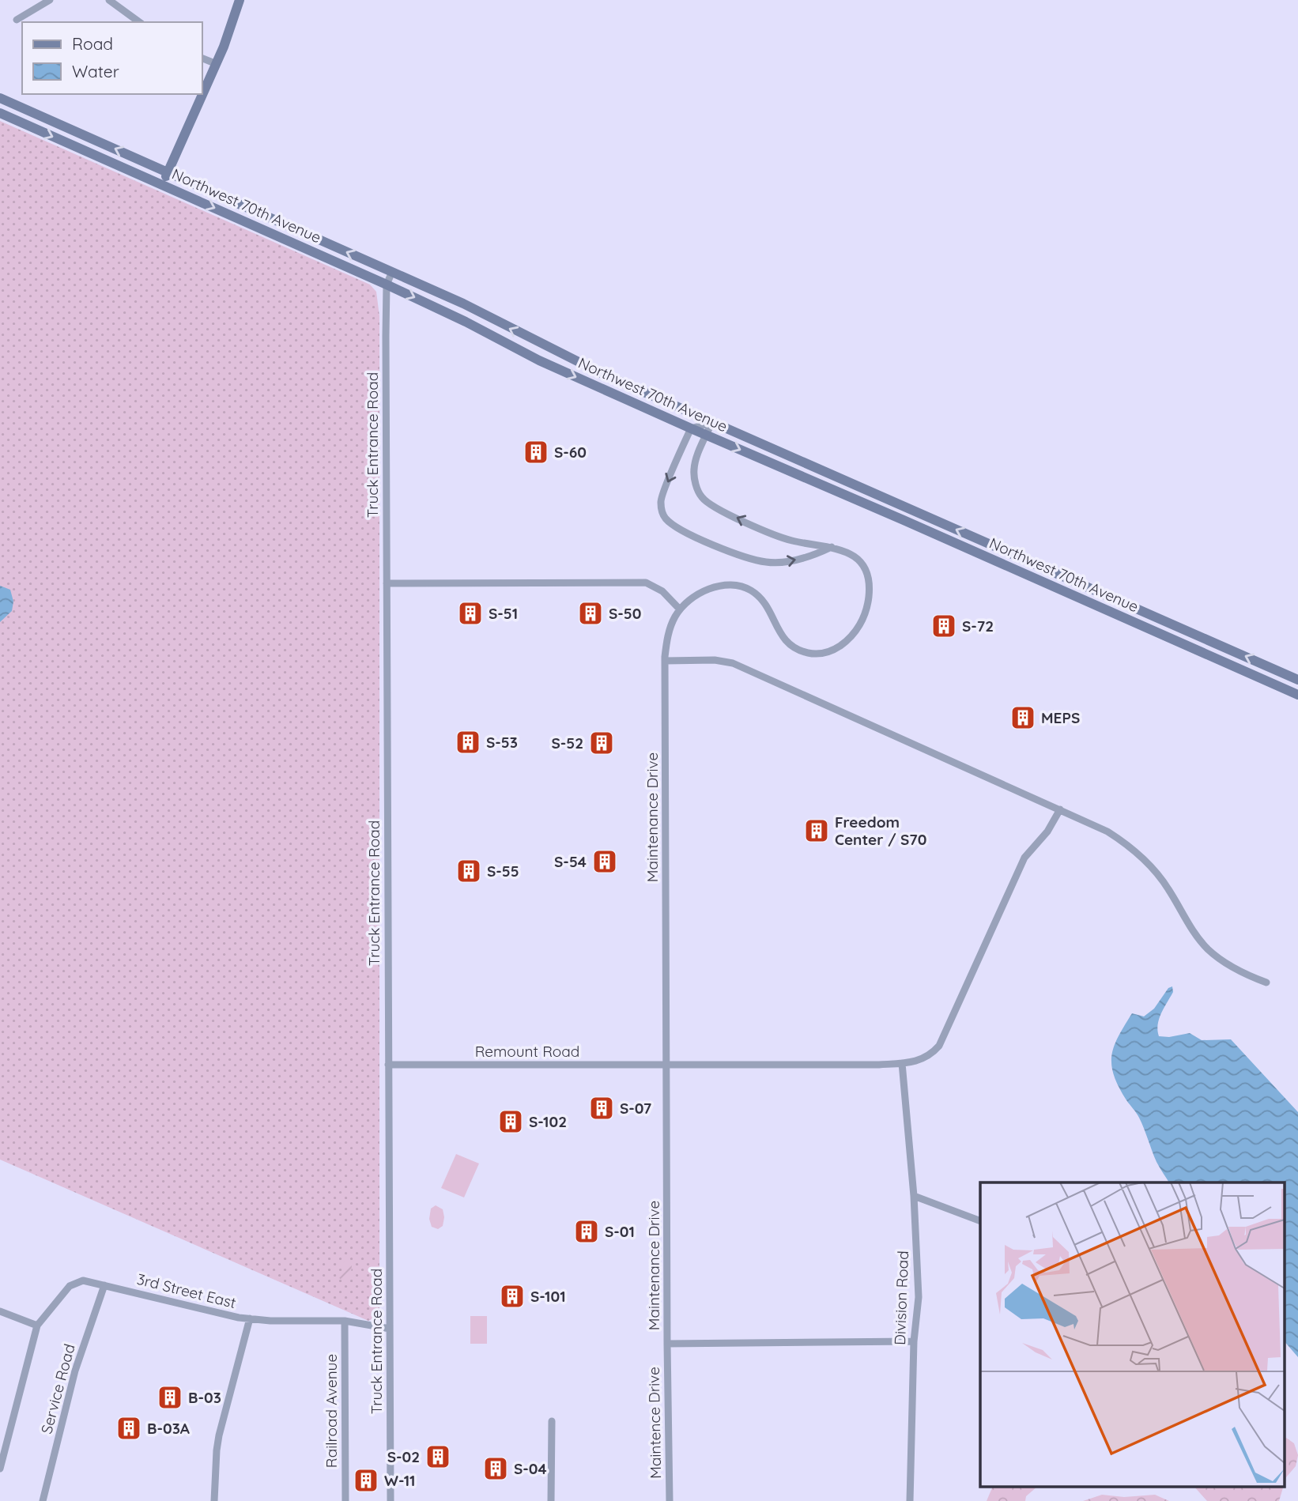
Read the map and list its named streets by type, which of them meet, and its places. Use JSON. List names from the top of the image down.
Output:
{
  "streets": {
    "main road": ["Northwest 70th Avenue"],
    "street": [
      "Truck Entrance Road",
      "Maintenance Drive",
      "Remount Road",
      "3rd Street East",
      "Division Road",
      "Service Road",
      "Railroad Avenue",
      "Maintence Drive"
    ]
  },
  "crossings": [
    ["Northwest 70th Avenue", "Truck Entrance Road"],
    ["Truck Entrance Road", "Remount Road"],
    ["Truck Entrance Road", "3rd Street East"],
    ["Maintenance Drive", "Remount Road"],
    ["Maintenance Drive", "Maintence Drive"],
    ["Remount Road", "Division Road"],
    ["3rd Street East", "Service Road"],
    ["3rd Street East", "Railroad Avenue"]
  ],
  "places": {
    "building": [
      "S-60",
      "S-51",
      "S-50",
      "S-72",
      "MEPS",
      "S-53",
      "S-52",
      "Freedom Center / S70",
      "S-54",
      "S-55",
      "S-07",
      "S-102",
      "S-01",
      "S-101",
      "B-03",
      "B-03A",
      "S-02",
      "S-04",
      "W-11"
    ]
  },
  "legend": ["Road", "Water"]
}
